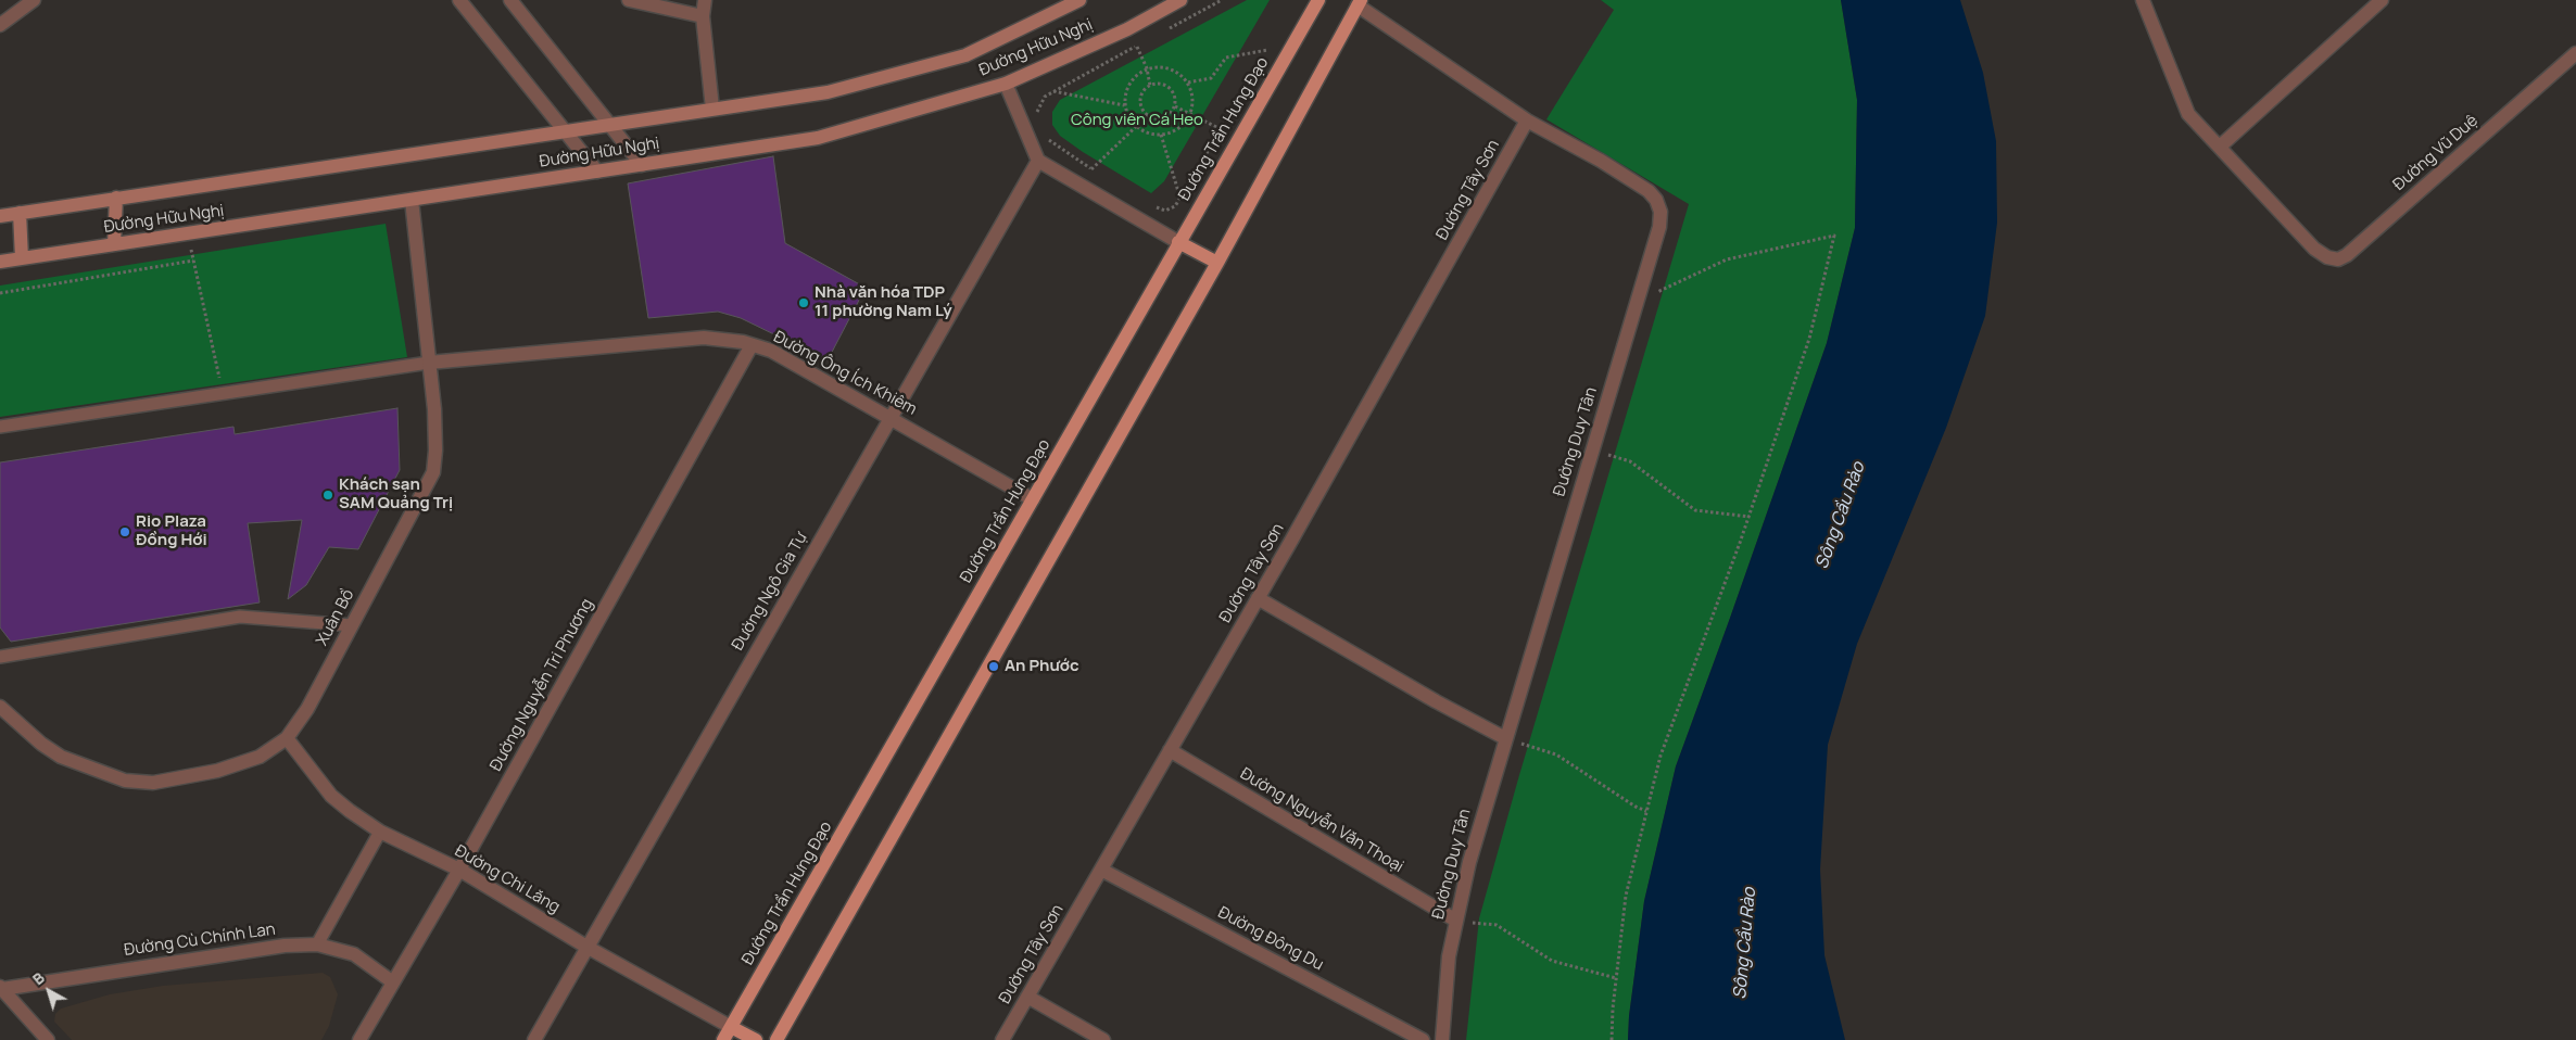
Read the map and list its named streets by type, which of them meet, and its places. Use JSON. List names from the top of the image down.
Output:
{
  "streets": {
    "main road": ["Đường Hữu Nghị", "Đường Trần Hưng Đạo"],
    "street": [
      "Đường Vũ Duệ",
      "Đường Tây Sơn",
      "Đường Ông Ích Khiêm",
      "Đường Duy Tân",
      "Đường Ngô Gia Tự",
      "Xuân Bồ",
      "Đường Nguyễn Tri Phương",
      "Đường Nguyễn Văn Thoại",
      "Đường Chi Lăng",
      "Đường Đông Du",
      "Đường Cù Chính Lan"
    ]
  },
  "crossings": [
    ["Đường Hữu Nghị", "Xuân Bồ"],
    ["Đường Trần Hưng Đạo", "Đường Ông Ích Khiêm"],
    ["Đường Trần Hưng Đạo", "Đường Chi Lăng"],
    ["Đường Tây Sơn", "Đường Duy Tân"],
    ["Đường Tây Sơn", "Đường Nguyễn Văn Thoại"],
    ["Đường Tây Sơn", "Đường Đông Du"],
    ["Đường Ông Ích Khiêm", "Đường Ngô Gia Tự"],
    ["Đường Ông Ích Khiêm", "Xuân Bồ"],
    ["Đường Ông Ích Khiêm", "Đường Nguyễn Tri Phương"],
    ["Đường Duy Tân", "Đường Nguyễn Văn Thoại"],
    ["Đường Ngô Gia Tự", "Đường Chi Lăng"],
    ["Xuân Bồ", "Đường Chi Lăng"],
    ["Đường Nguyễn Tri Phương", "Đường Chi Lăng"],
    ["Đường Nguyễn Tri Phương", "Đường Cù Chính Lan"]
  ],
  "water": ["Sông Cầu Rào"],
  "parks": ["Công viên Cá Heo"],
  "places": [
    "Nhà văn hóa TDP 11 phường Nam Lý",
    "Khách sạn SAM Quảng Trị",
    "Rio Plaza Đồng Hới",
    "An Phước"
  ],
  "north": "top left"
}
